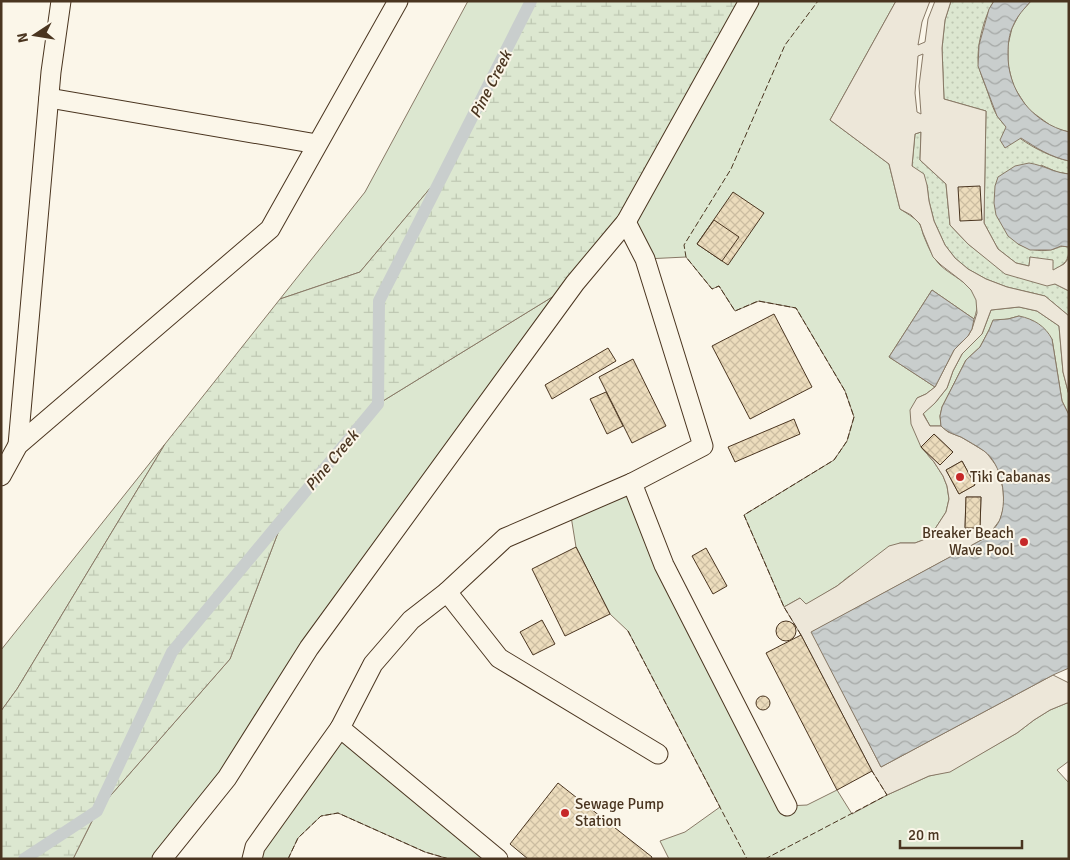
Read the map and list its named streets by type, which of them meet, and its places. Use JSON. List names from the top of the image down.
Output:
{
  "water": ["Pine Creek"],
  "places": ["Tiki Cabanas", "Breaker Beach Wave Pool", "Sewage Pump Station"],
  "scale_bar": "20 m",
  "north": "left"
}
